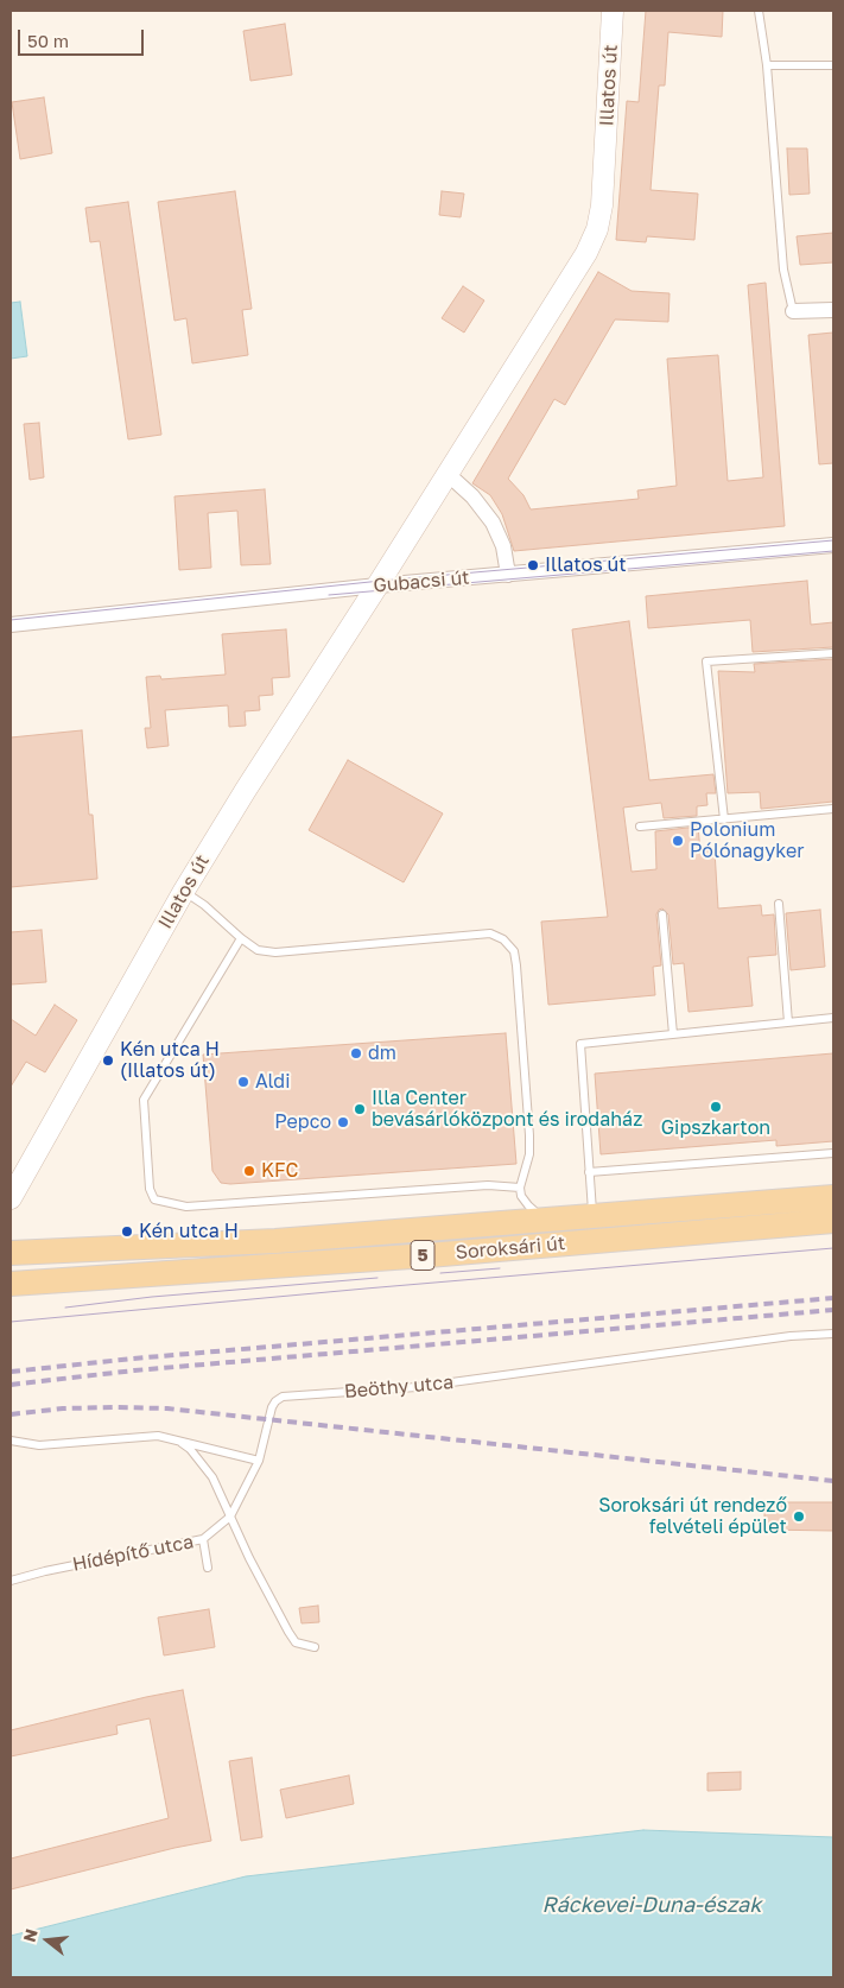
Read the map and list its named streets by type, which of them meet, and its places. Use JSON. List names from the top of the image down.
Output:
{
  "streets": {
    "main road": ["Soroksári út", "5"],
    "street": ["Illatos út", "Gubacsi út"],
    "lane": ["Beöthy utca", "Hídépítő utca"]
  },
  "crossings": [
    ["Illatos út", "Gubacsi út"],
    ["Beöthy utca", "Hídépítő utca"]
  ],
  "water": ["Ráckevei-Duna-észak"],
  "places": [
    "Illatos út",
    "Polonium Pólónagyker",
    "dm",
    "Kén utca H (Illatos út)",
    "Aldi",
    "Gipszkarton",
    "Illa Center bevásárlóközpont és irodaház",
    "Pepco",
    "KFC",
    "Kén utca H",
    "Soroksári út rendező felvételi épület"
  ],
  "scale_bar": "50 m",
  "north": "left"
}
